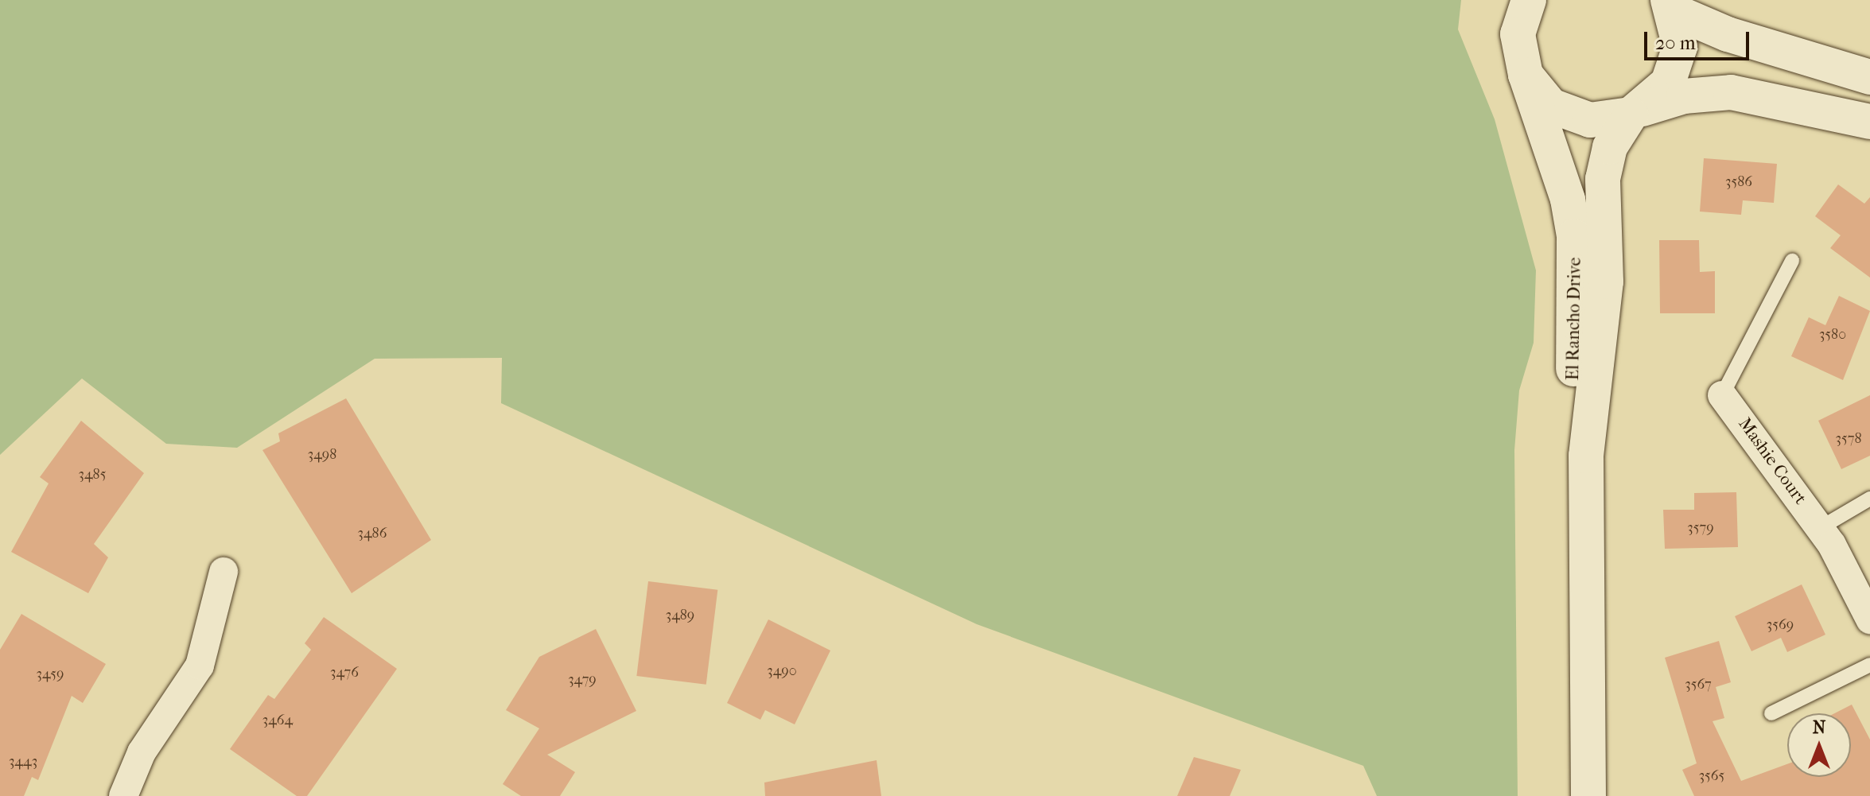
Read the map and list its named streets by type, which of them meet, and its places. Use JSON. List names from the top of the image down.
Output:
{
  "streets": {
    "main road": ["El Rancho Drive"],
    "street": ["Mashie Court"]
  },
  "house_numbers": [
    "3586",
    "3580",
    "3578",
    "3498",
    "3485",
    "3579",
    "3486",
    "3489",
    "3569",
    "3490",
    "3476",
    "3459",
    "3479",
    "3567",
    "3464",
    "3443",
    "3565"
  ],
  "scale_bar": "20 m",
  "north": "top"
}
